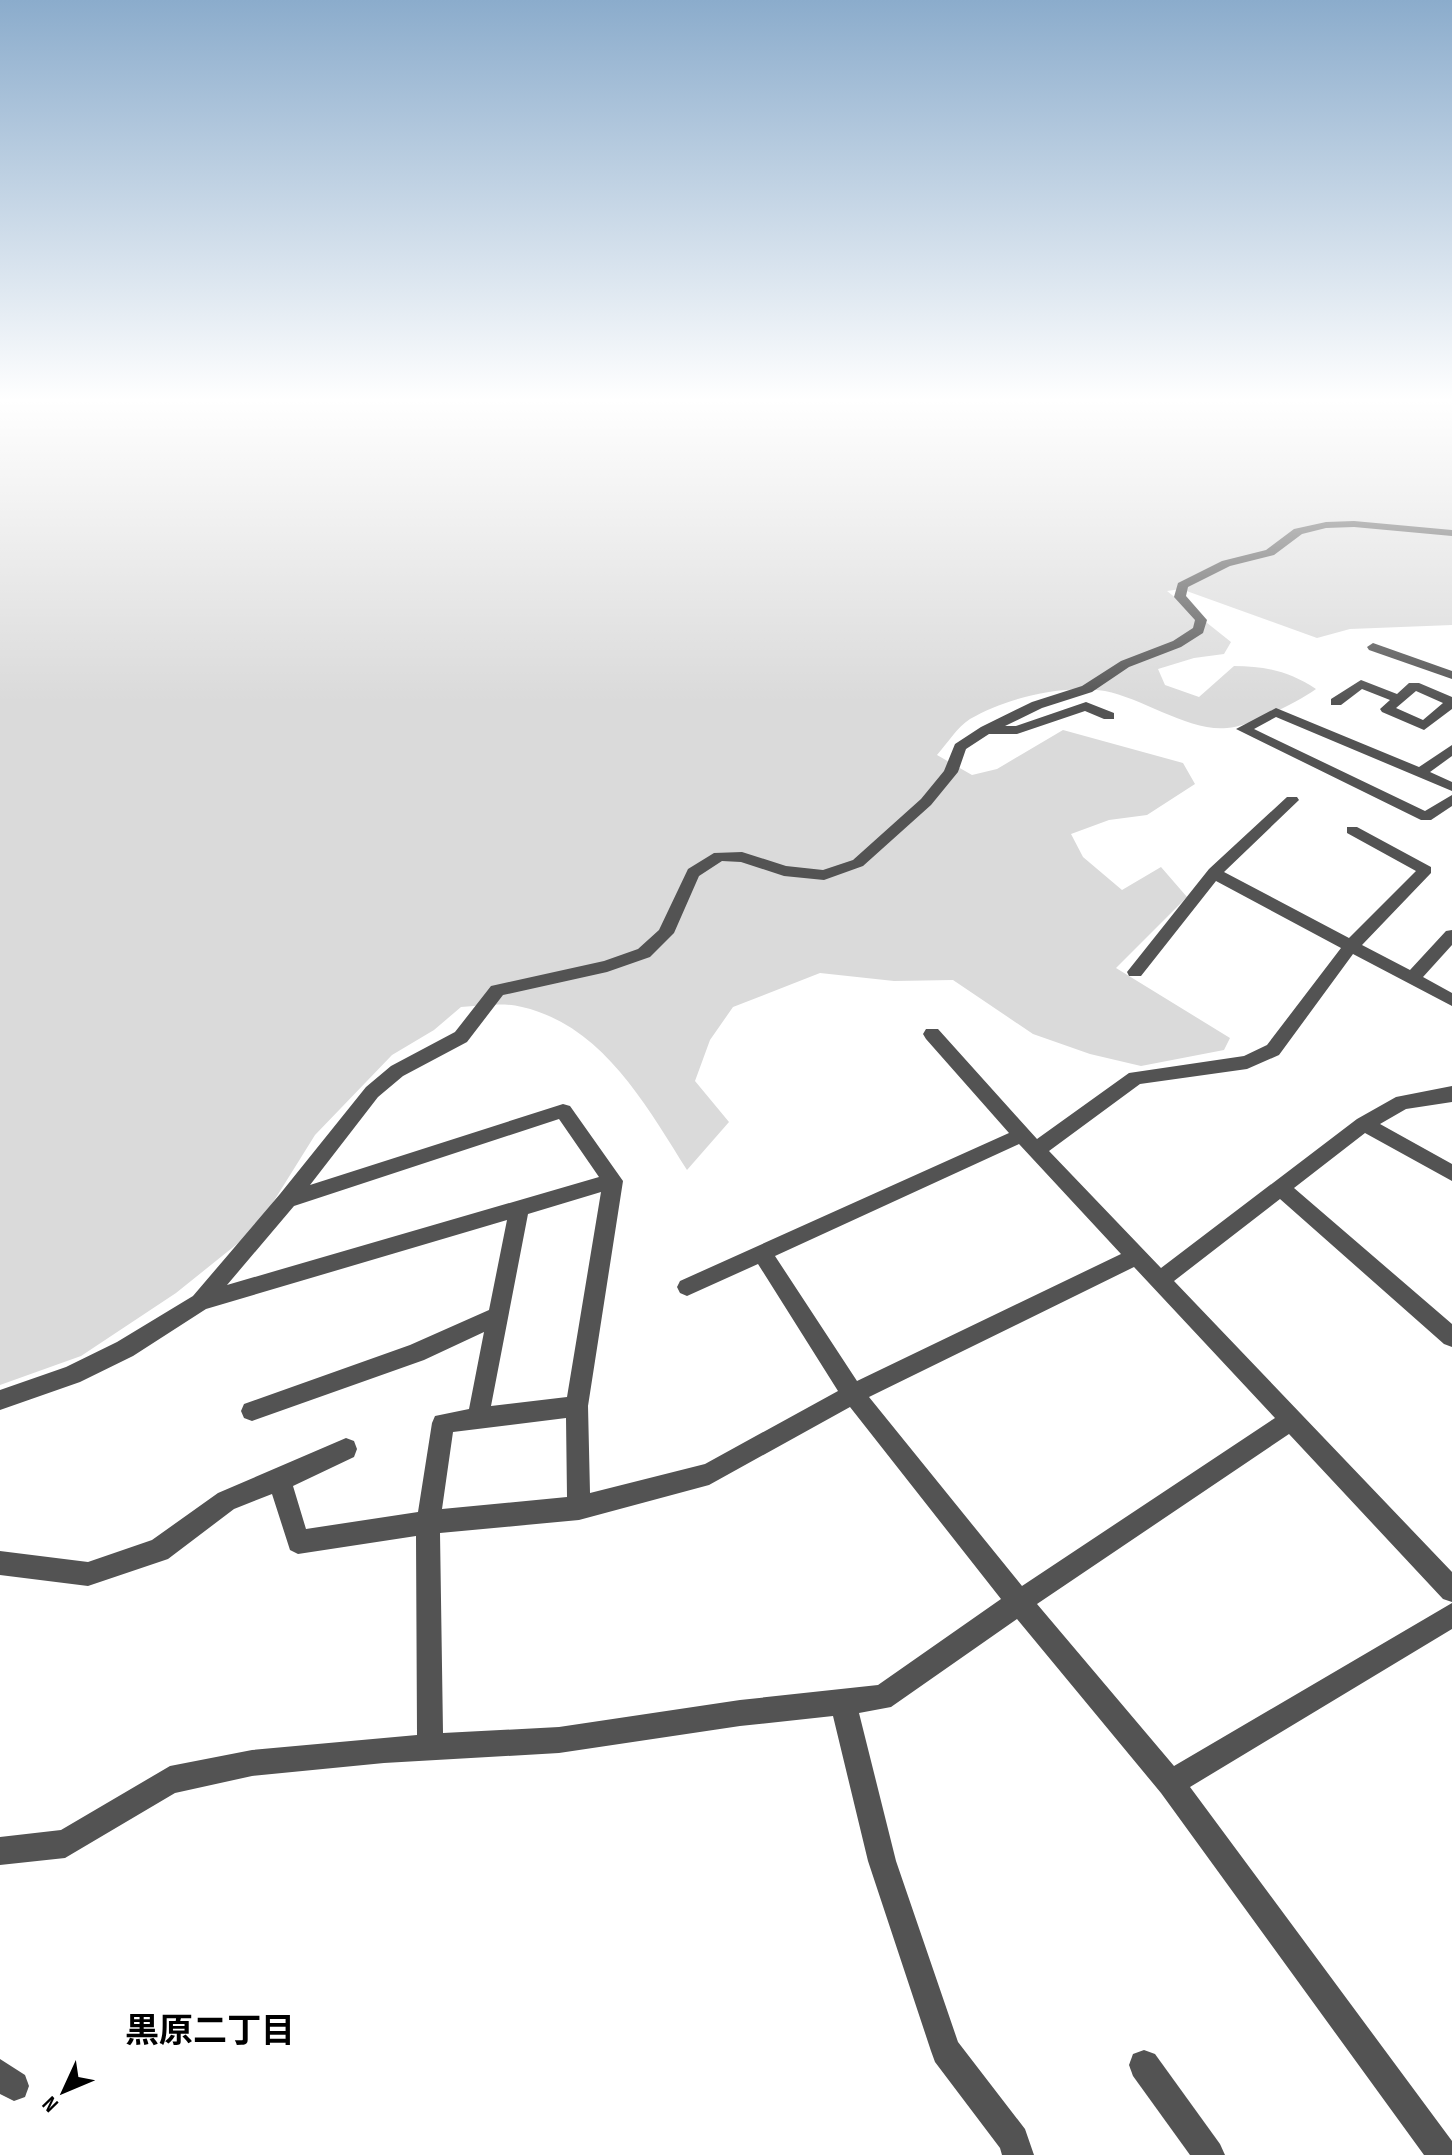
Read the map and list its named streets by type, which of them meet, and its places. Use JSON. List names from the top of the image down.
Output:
{
  "districts": ["黒原二丁目"],
  "north": "bottom left"
}
